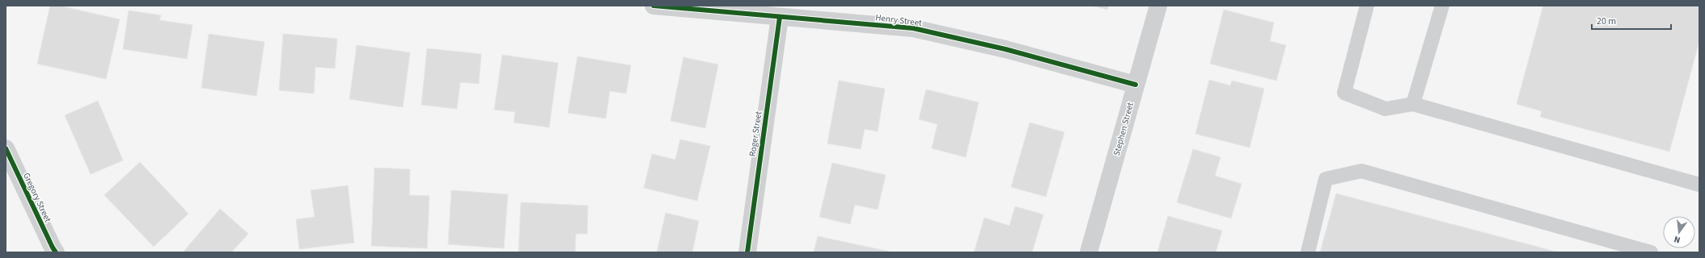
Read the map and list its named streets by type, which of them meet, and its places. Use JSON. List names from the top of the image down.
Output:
{
  "streets": {
    "street": [
      "Henry Street",
      "Stephen Street",
      "Roger Street",
      "Gregory Street"
    ]
  },
  "crossings": [
    ["Henry Street", "Stephen Street"],
    ["Henry Street", "Roger Street"]
  ],
  "scale_bar": "20 m",
  "north": "bottom"
}
